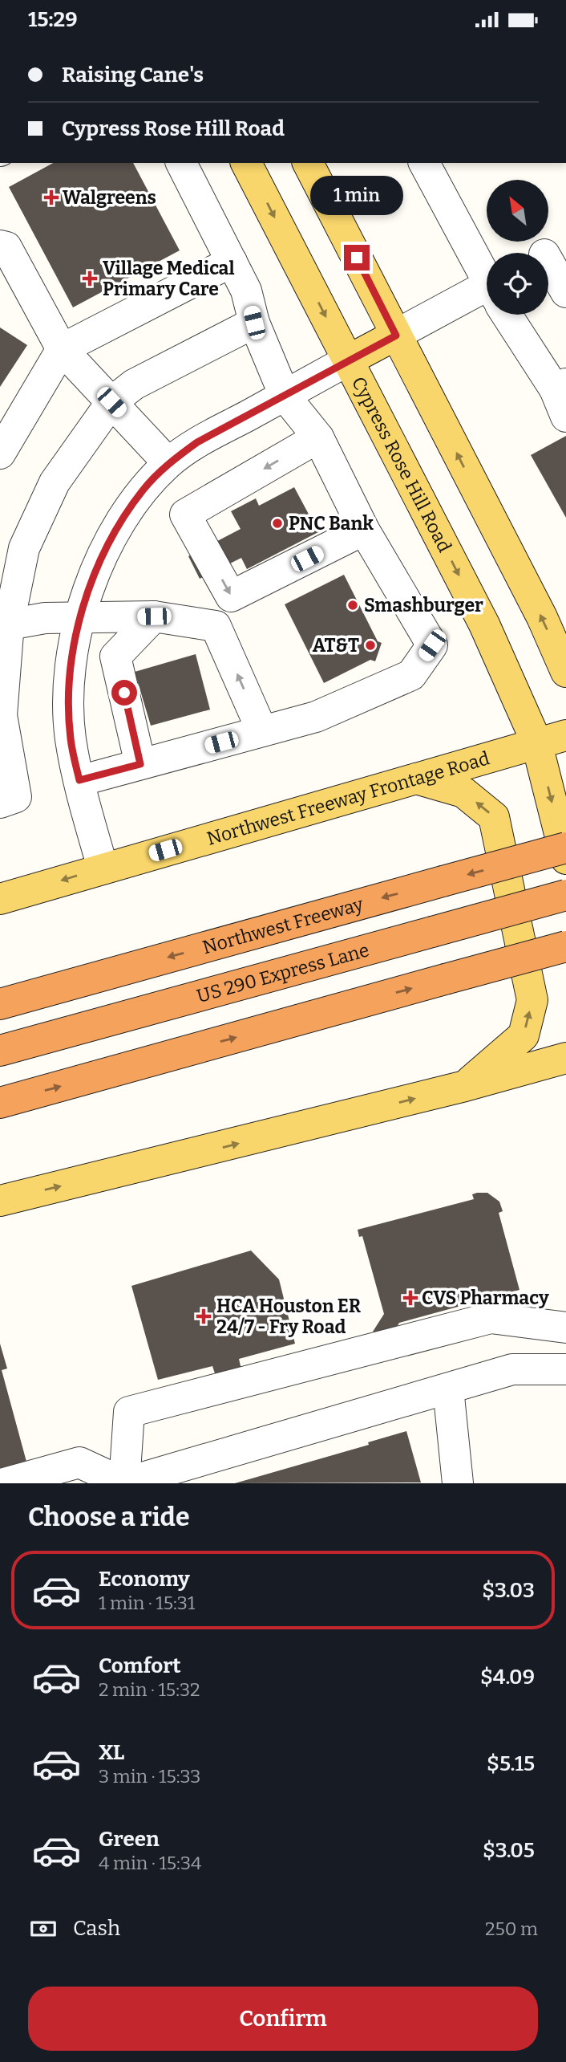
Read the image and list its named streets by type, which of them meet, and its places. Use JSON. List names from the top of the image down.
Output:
{
  "streets": {
    "highway": ["Northwest Freeway", "US 290 Express Lane"],
    "main road": ["Cypress Rose Hill Road", "Northwest Freeway Frontage Road"]
  },
  "crossings": [
    ["Cypress Rose Hill Road", "Northwest Freeway Frontage Road"]
  ],
  "places": {
    "health": [
      "Walgreens",
      "Village Medical Primary Care",
      "CVS Pharmacy",
      "HCA Houston ER 24/7 - Fry Road"
    ],
    "other": ["PNC Bank", "Smashburger", "AT&T"]
  },
  "north": "top left",
  "page": {
    "status": "15:29",
    "banner": ["Raising Cane's", "Cypress Rose Hill Road"],
    "bubble": "1 min",
    "heading": "Choose a ride",
    "list": [
      {
        "name": "Economy",
        "note": "1 min · 15:31",
        "value": "$3.03"
      },
      {
        "name": "Comfort",
        "note": "2 min · 15:32",
        "value": "$4.09"
      },
      {
        "name": "XL",
        "note": "3 min · 15:33",
        "value": "$5.15"
      },
      {
        "name": "Green",
        "note": "4 min · 15:34",
        "value": "$3.05"
      }
    ],
    "pay": ["Cash", "250 m"],
    "buttons": "Confirm"
  }
}
